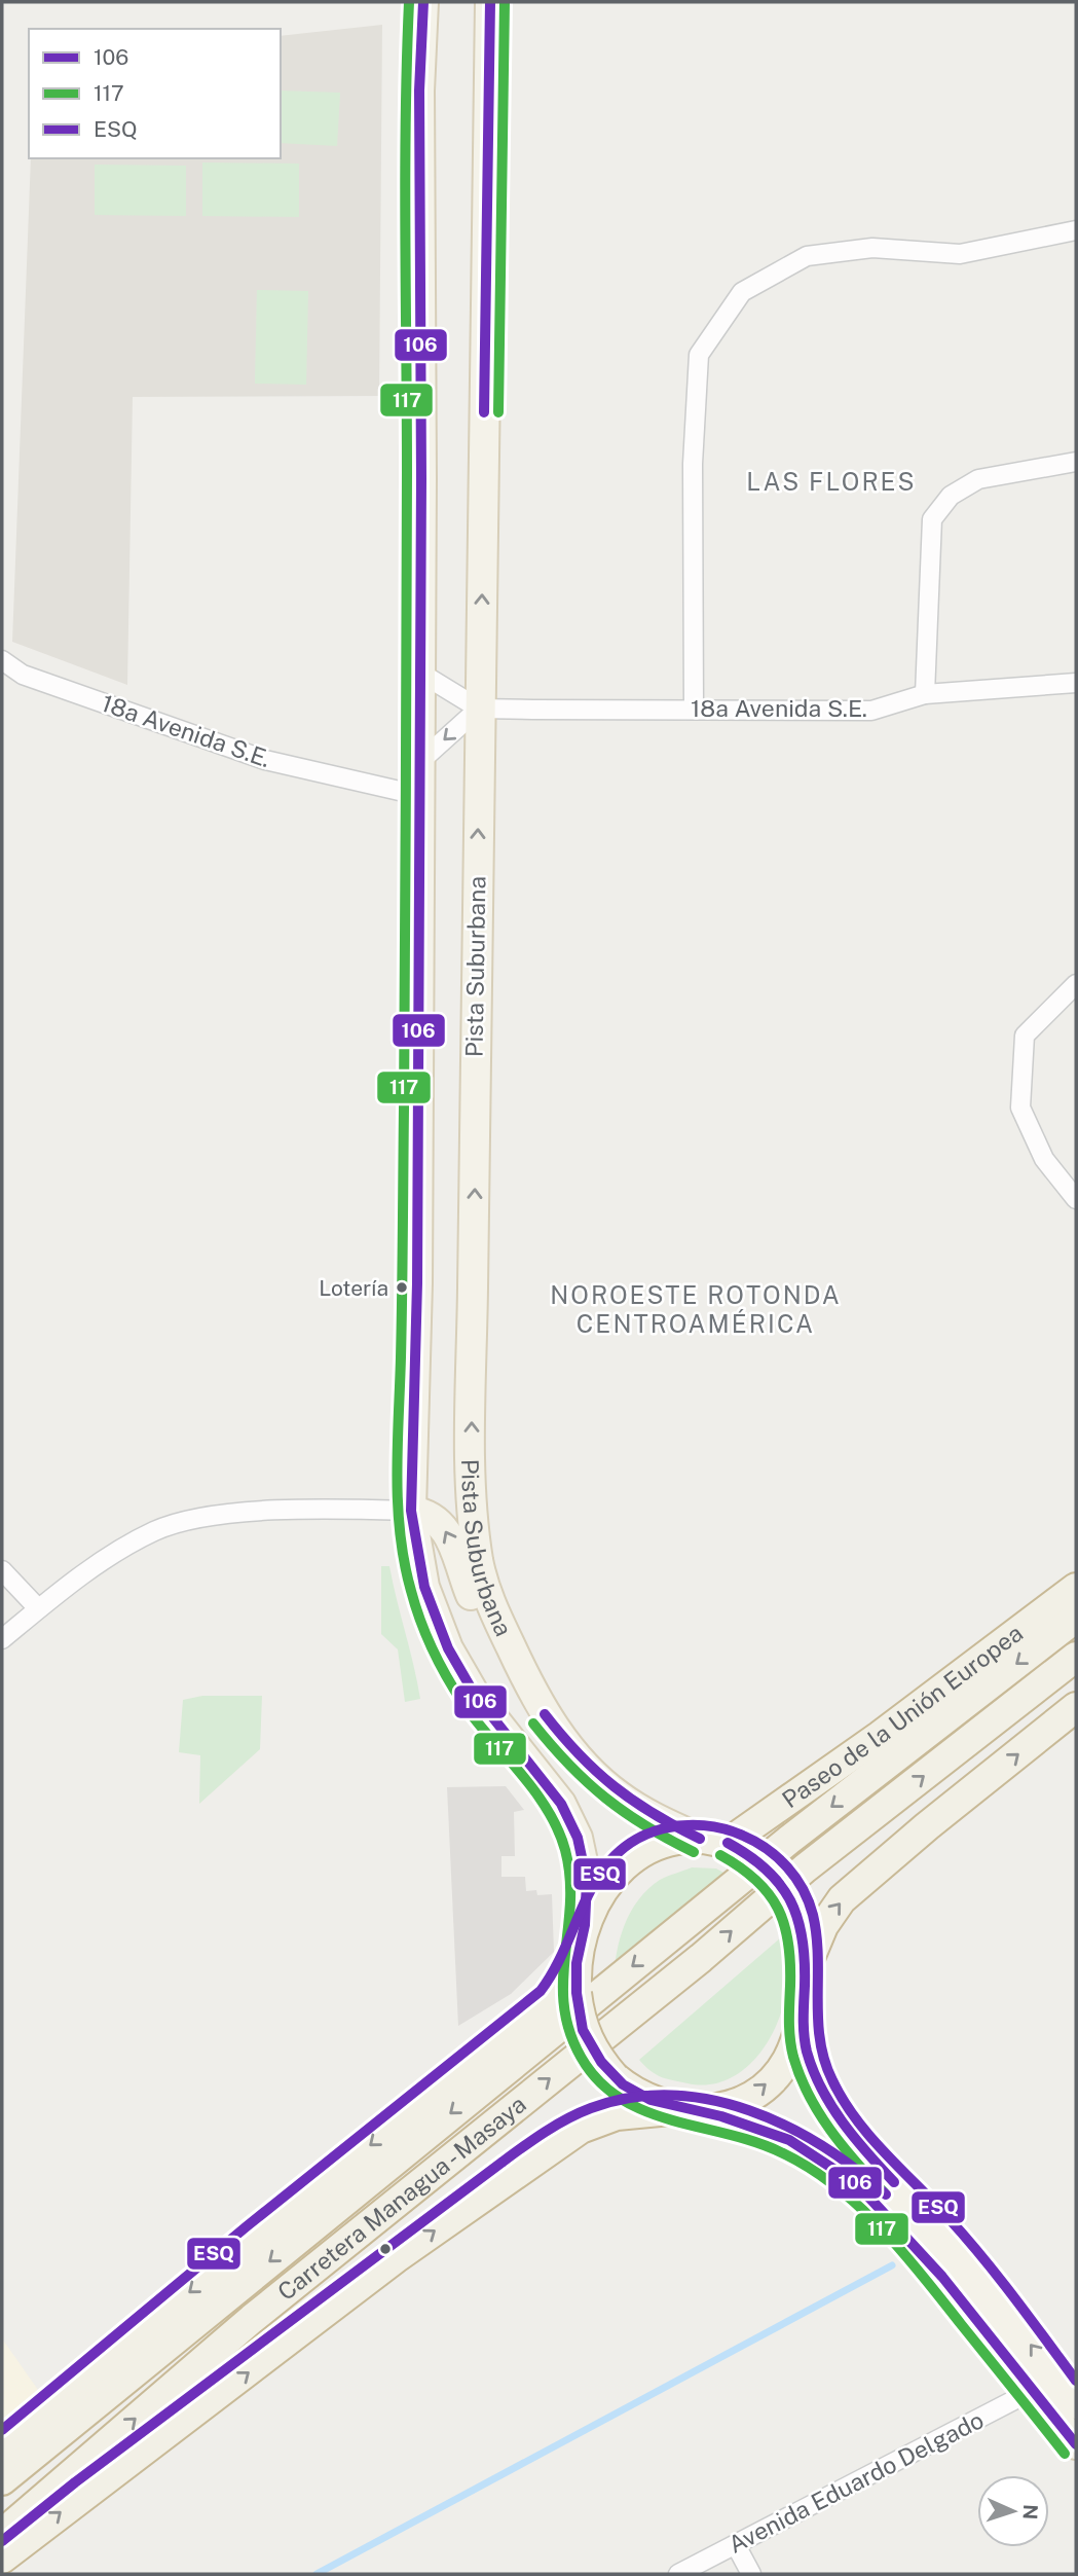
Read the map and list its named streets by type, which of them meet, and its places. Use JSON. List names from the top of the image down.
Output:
{
  "streets": {
    "highway": ["Paseo de la Unión Europea", "Carretera Managua - Masaya"],
    "main road": ["Pista Suburbana"],
    "street": ["18a Avenida S.E.", "Avenida Eduardo Delgado"]
  },
  "crossings": [
    ["18a Avenida S.E.", "Pista Suburbana"],
    ["Pista Suburbana", "Paseo de la Unión Europea"],
    ["Pista Suburbana", "Carretera Managua - Masaya"],
    ["Paseo de la Unión Europea", "Carretera Managua - Masaya"]
  ],
  "districts": ["LAS FLORES", "NOROESTE ROTONDA CENTROAMÉRICA"],
  "places": ["Lotería"],
  "lines": ["transit line 106", "transit line 117", "transit line ESQ"],
  "legend": ["106", "117", "ESQ"],
  "north": "right"
}
